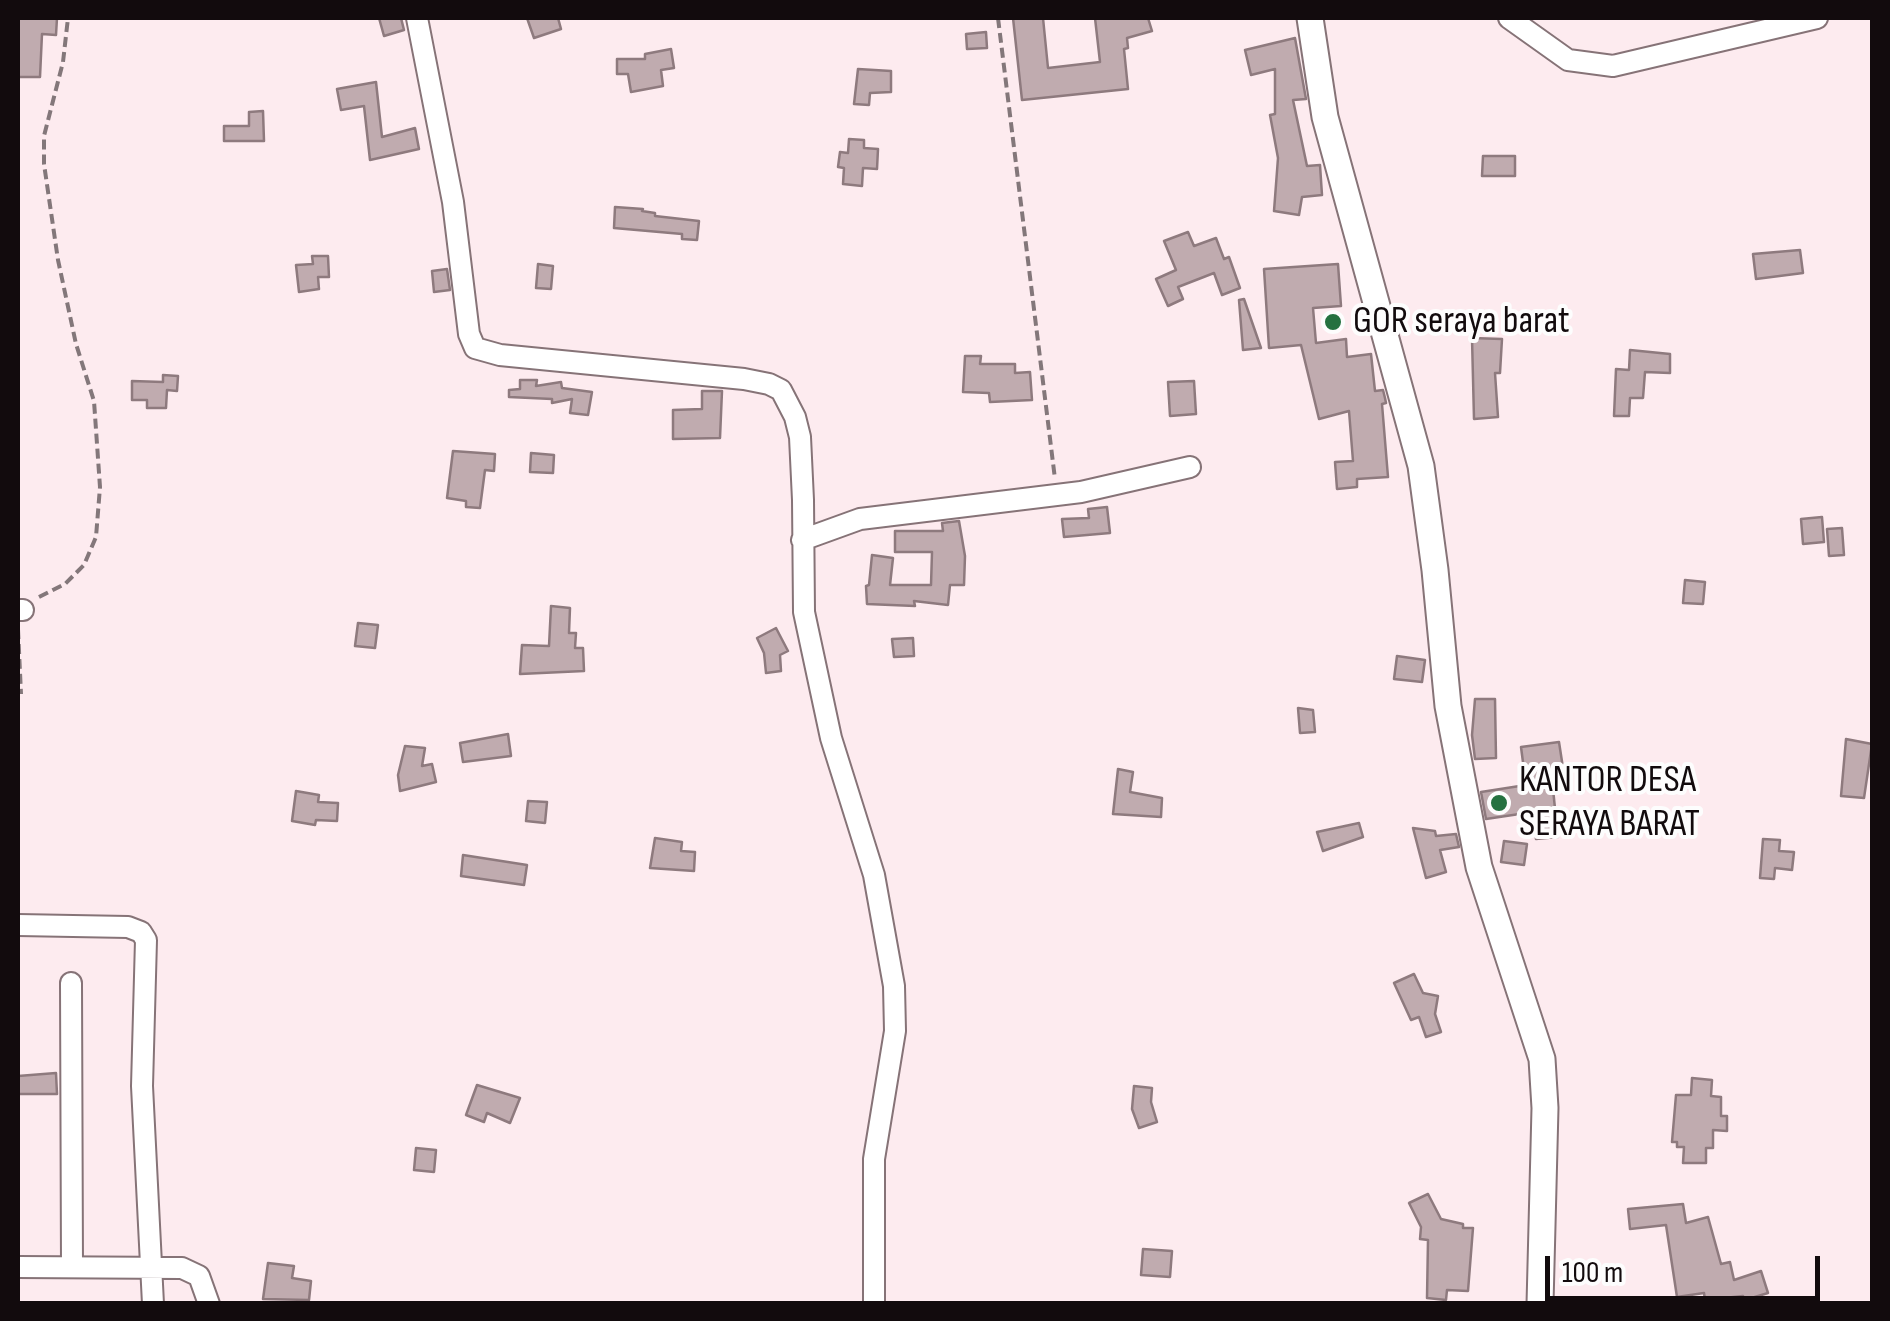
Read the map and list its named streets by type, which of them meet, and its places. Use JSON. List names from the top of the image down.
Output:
{
  "places": ["GOR seraya barat", "KANTOR DESA SERAYA BARAT"],
  "scale_bar": "100 m"
}
